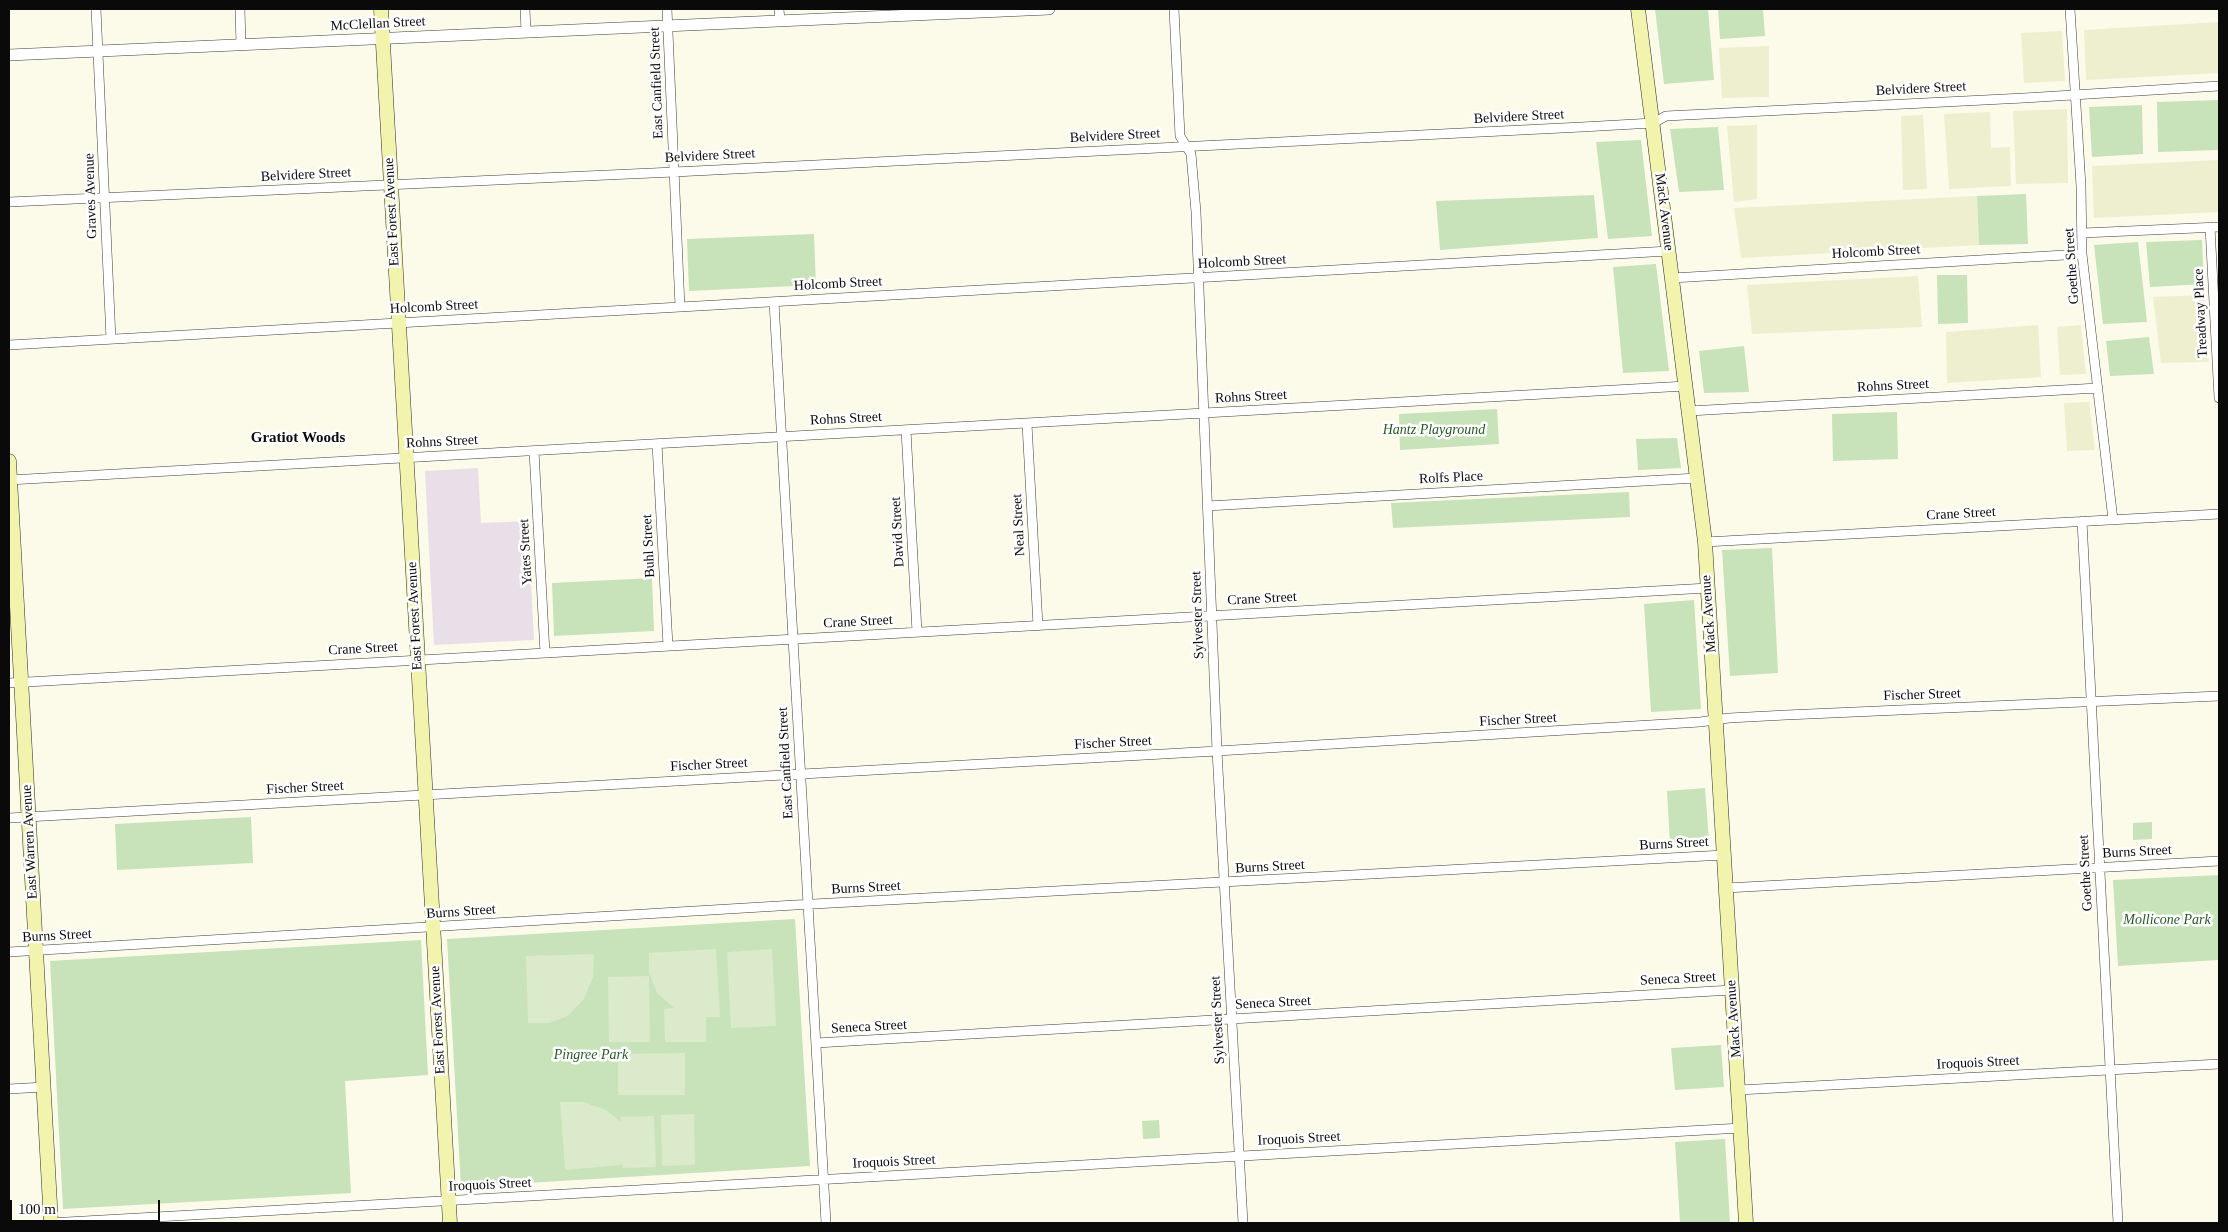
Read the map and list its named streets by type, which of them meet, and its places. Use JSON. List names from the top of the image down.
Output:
{
  "streets": {
    "main road": ["East Forest Avenue", "Mack Avenue", "East Warren Avenue"],
    "street": [
      "McClellan Street",
      "East Canfield Street",
      "Belvidere Street",
      "Graves Avenue",
      "Holcomb Street",
      "Goethe Street",
      "Treadway Place",
      "Rohns Street",
      "Rolfs Place",
      "Crane Street",
      "Neal Street",
      "David Street",
      "Buhl Street",
      "Yates Street",
      "Sylvester Street",
      "Fischer Street",
      "Burns Street",
      "Seneca Street",
      "Iroquois Street"
    ]
  },
  "crossings": [
    ["McClellan Street", "East Canfield Street"],
    ["McClellan Street", "Graves Avenue"],
    ["McClellan Street", "East Forest Avenue"],
    ["East Canfield Street", "Belvidere Street"],
    ["East Canfield Street", "Holcomb Street"],
    ["East Canfield Street", "Rohns Street"],
    ["East Canfield Street", "Crane Street"],
    ["East Canfield Street", "Fischer Street"],
    ["East Canfield Street", "Burns Street"],
    ["East Canfield Street", "Seneca Street"],
    ["East Canfield Street", "Iroquois Street"],
    ["Belvidere Street", "Graves Avenue"],
    ["Belvidere Street", "East Forest Avenue"],
    ["Belvidere Street", "Mack Avenue"],
    ["Belvidere Street", "Goethe Street"],
    ["Belvidere Street", "Sylvester Street"],
    ["Graves Avenue", "Holcomb Street"],
    ["East Forest Avenue", "Holcomb Street"],
    ["East Forest Avenue", "Rohns Street"],
    ["East Forest Avenue", "Crane Street"],
    ["East Forest Avenue", "Fischer Street"],
    ["East Forest Avenue", "Burns Street"],
    ["East Forest Avenue", "Iroquois Street"],
    ["Mack Avenue", "Holcomb Street"],
    ["Mack Avenue", "Rohns Street"],
    ["Mack Avenue", "Rolfs Place"],
    ["Mack Avenue", "Crane Street"],
    ["Mack Avenue", "Fischer Street"],
    ["Mack Avenue", "Burns Street"],
    ["Mack Avenue", "Seneca Street"],
    ["Mack Avenue", "Iroquois Street"],
    ["Holcomb Street", "Goethe Street"],
    ["Holcomb Street", "Sylvester Street"],
    ["Goethe Street", "Rohns Street"],
    ["Goethe Street", "Crane Street"],
    ["Goethe Street", "Fischer Street"],
    ["Goethe Street", "Burns Street"],
    ["Goethe Street", "Iroquois Street"],
    ["Rohns Street", "Neal Street"],
    ["Rohns Street", "David Street"],
    ["Rohns Street", "Buhl Street"],
    ["Rohns Street", "Yates Street"],
    ["Rohns Street", "Sylvester Street"],
    ["Rohns Street", "East Warren Avenue"],
    ["Rolfs Place", "Sylvester Street"],
    ["Crane Street", "Neal Street"],
    ["Crane Street", "David Street"],
    ["Crane Street", "Buhl Street"],
    ["Crane Street", "Yates Street"],
    ["Crane Street", "Sylvester Street"],
    ["Crane Street", "East Warren Avenue"],
    ["Sylvester Street", "Fischer Street"],
    ["Sylvester Street", "Burns Street"],
    ["Sylvester Street", "Seneca Street"],
    ["Sylvester Street", "Iroquois Street"],
    ["Fischer Street", "East Warren Avenue"],
    ["East Warren Avenue", "Burns Street"],
    ["East Warren Avenue", "Iroquois Street"]
  ],
  "districts": ["Gratiot Woods"],
  "parks": ["Hantz Playground", "Mollicone Park", "Pingree Park"],
  "scale_bar": "100 m"
}
